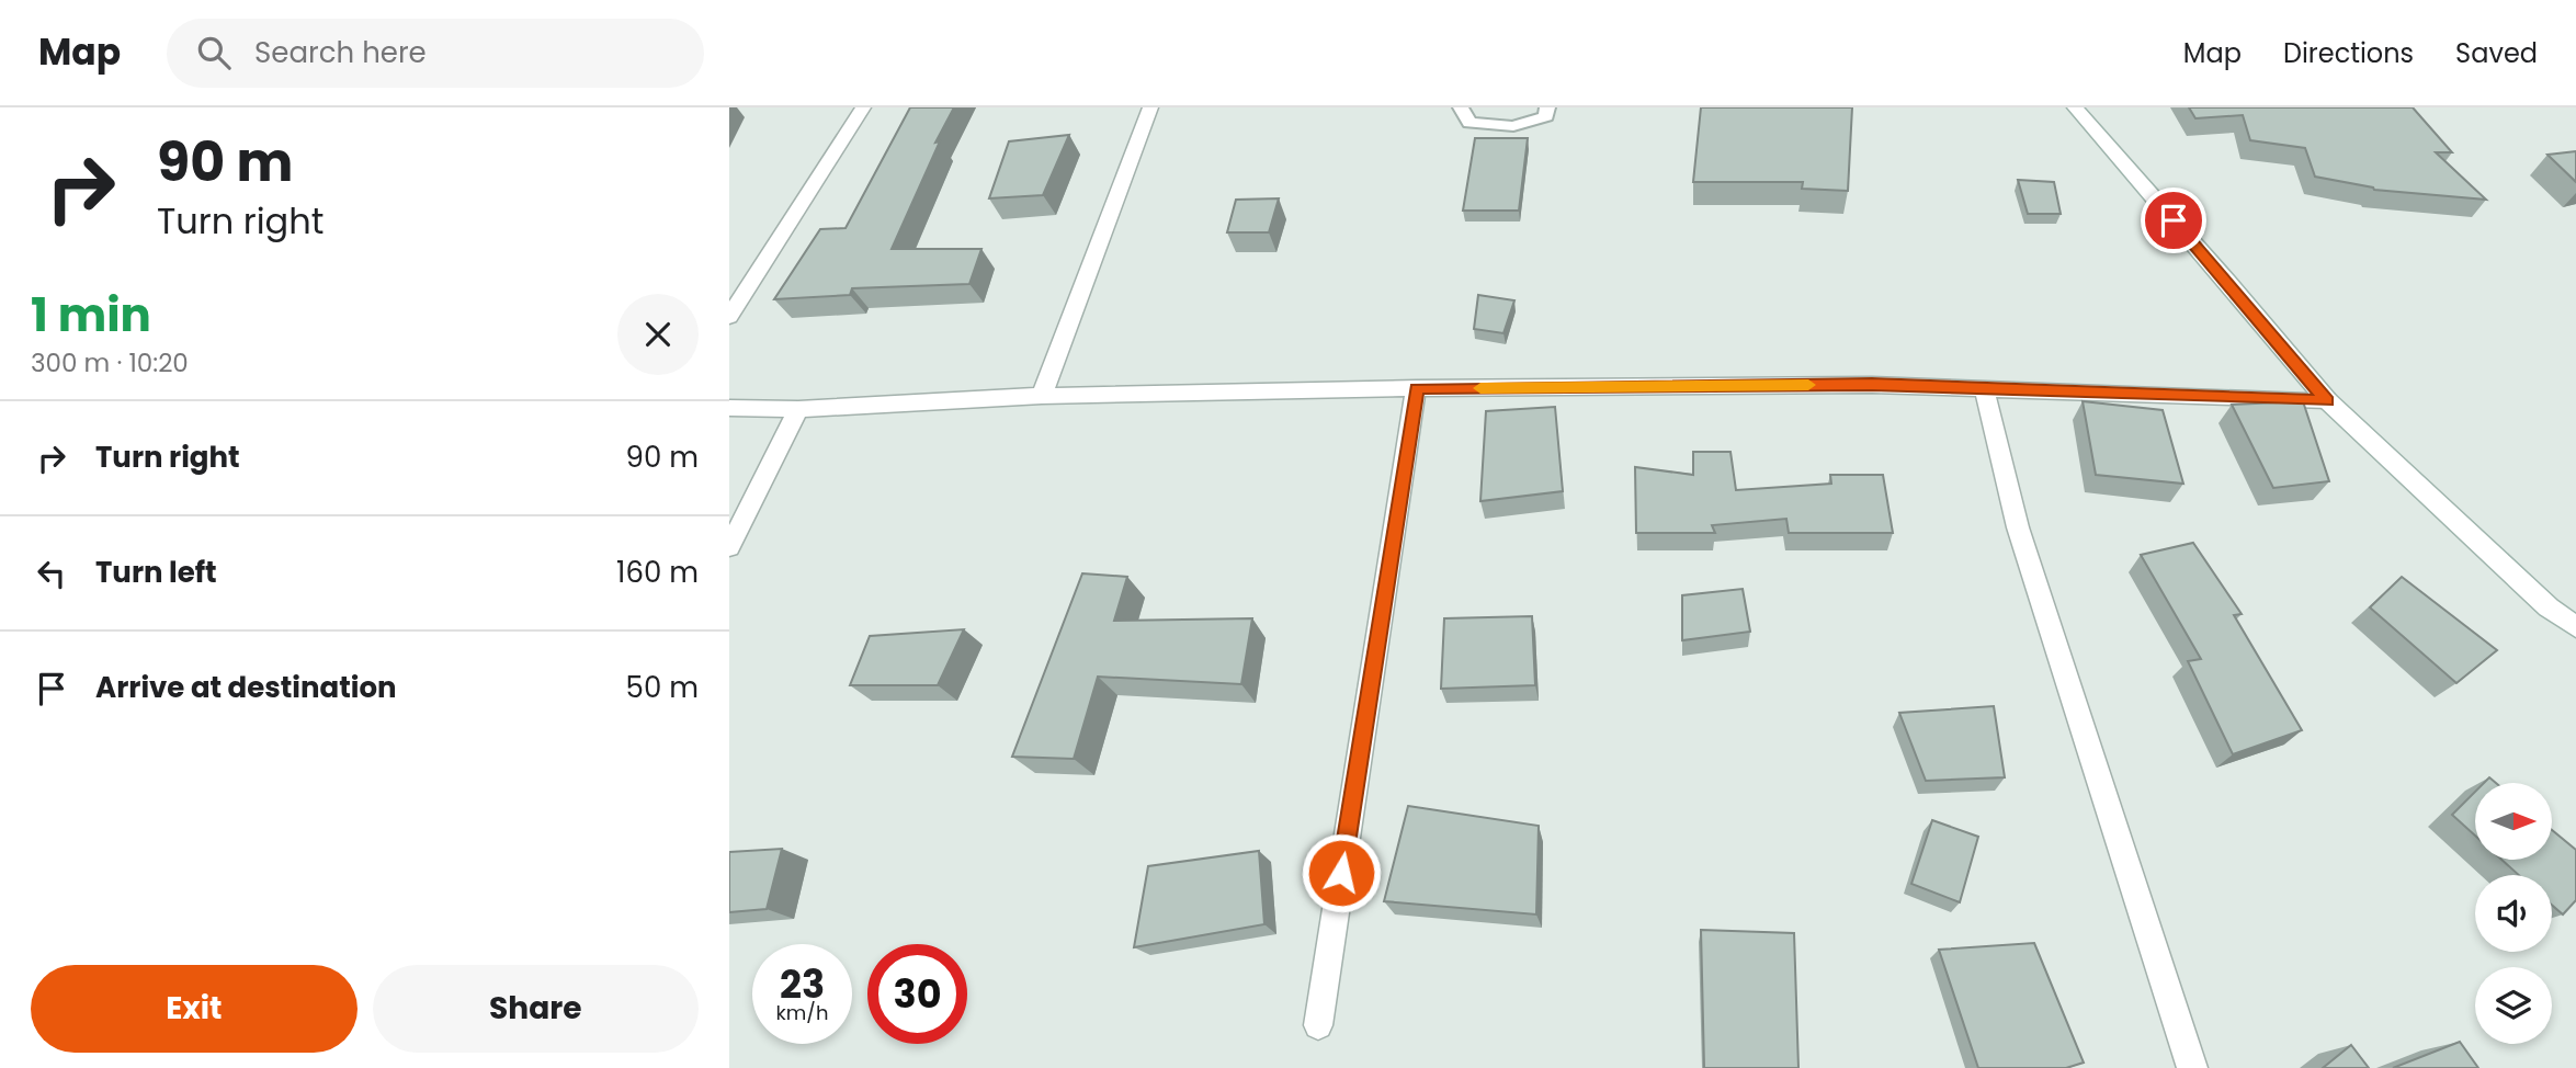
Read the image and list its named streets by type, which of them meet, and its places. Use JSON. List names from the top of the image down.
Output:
{
  "north": "right",
  "page": {
    "header": "Map",
    "search": "Search here",
    "nav": ["Map", "Directions", "Saved"],
    "turn": ["90 m", "Turn right"],
    "heading": ["1 min", "300 m · 10:20"],
    "list": [
      {
        "name": "Turn right",
        "value": "90 m"
      },
      {
        "name": "Turn left",
        "value": "160 m"
      },
      {
        "name": "Arrive at destination",
        "value": "50 m"
      }
    ],
    "speed": "23 km/h",
    "limit": "30",
    "buttons": ["Exit", "Share"]
  }
}
